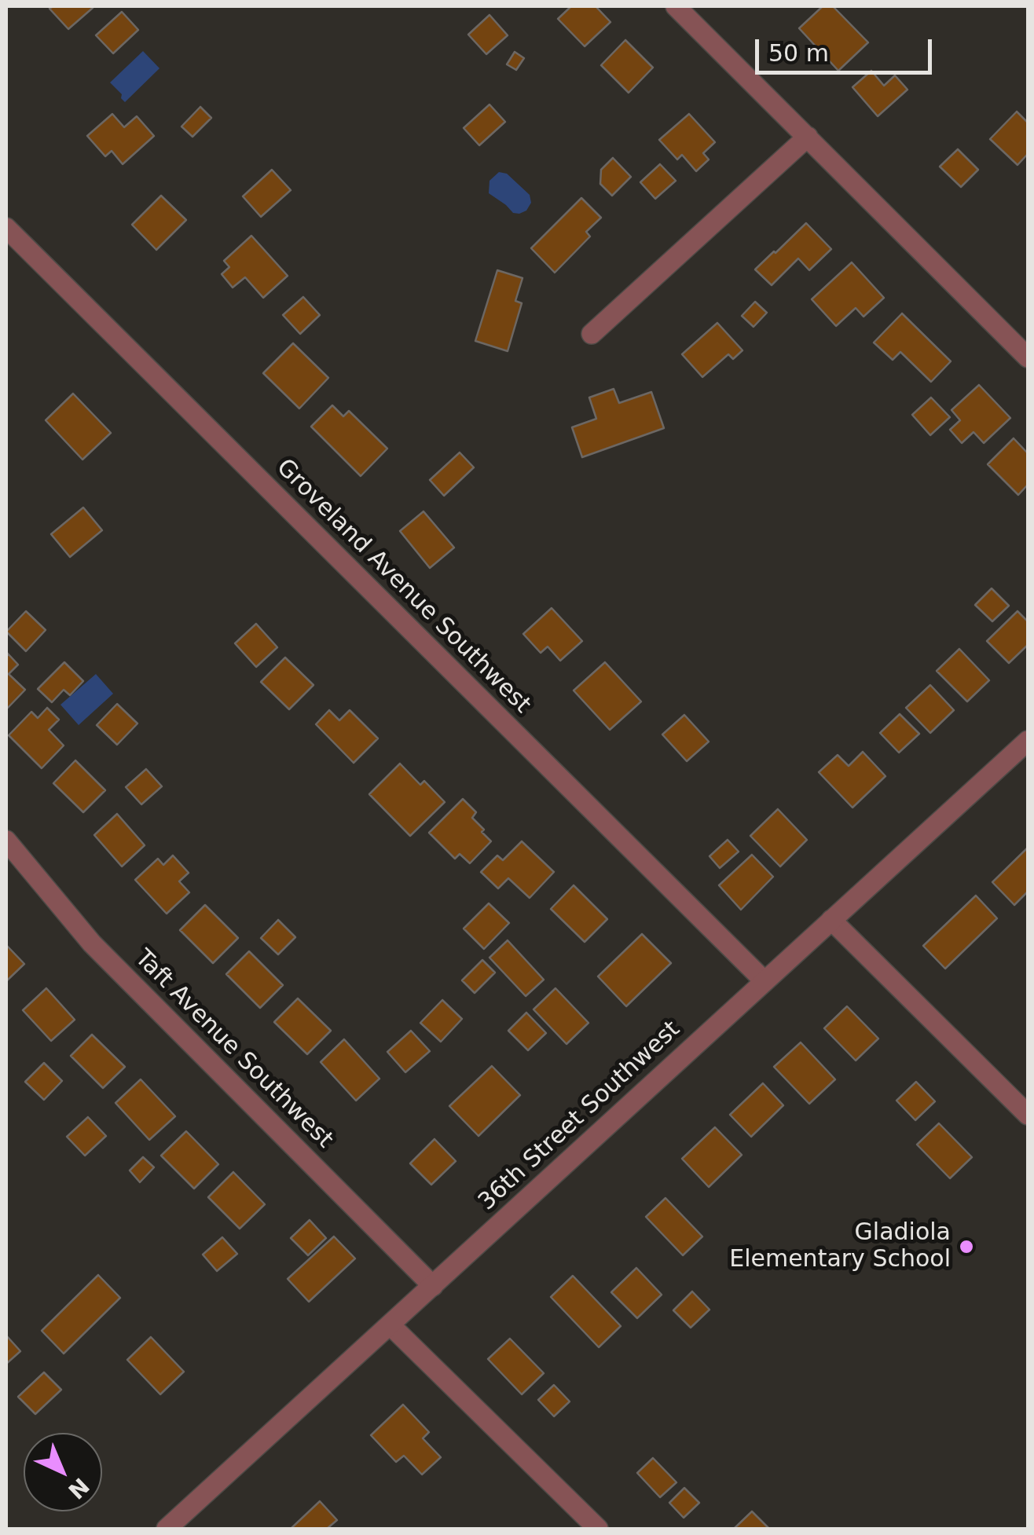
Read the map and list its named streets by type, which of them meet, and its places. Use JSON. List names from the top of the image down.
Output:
{
  "streets": {
    "street": ["Groveland Avenue Southwest", "Taft Avenue Southwest", "36th Street Southwest"]
  },
  "crossings": [
    ["Groveland Avenue Southwest", "36th Street Southwest"],
    ["Taft Avenue Southwest", "36th Street Southwest"]
  ],
  "places": ["Gladiola Elementary School"],
  "scale_bar": "50 m",
  "north": "bottom right"
}
